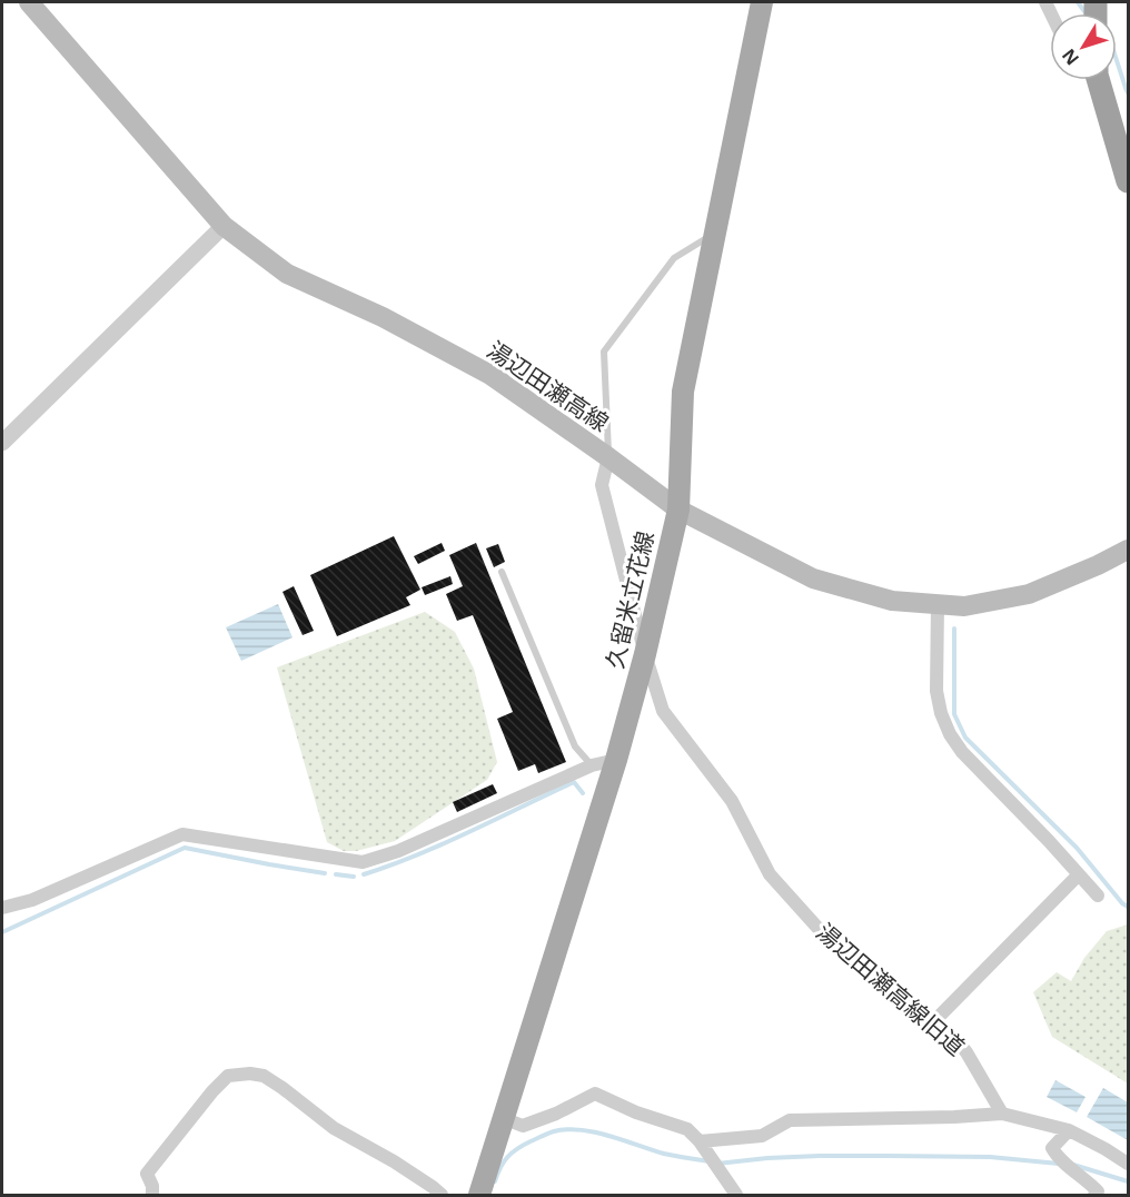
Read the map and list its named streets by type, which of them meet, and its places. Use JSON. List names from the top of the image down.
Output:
{
  "streets": {
    "main road": ["湯辺田瀬高線", "久留米立花線"],
    "street": ["湯辺田瀬高線旧道"]
  },
  "crossings": [
    ["湯辺田瀬高線", "久留米立花線"],
    ["湯辺田瀬高線", "湯辺田瀬高線旧道"],
    ["久留米立花線", "湯辺田瀬高線旧道"]
  ],
  "north": "bottom left"
}
